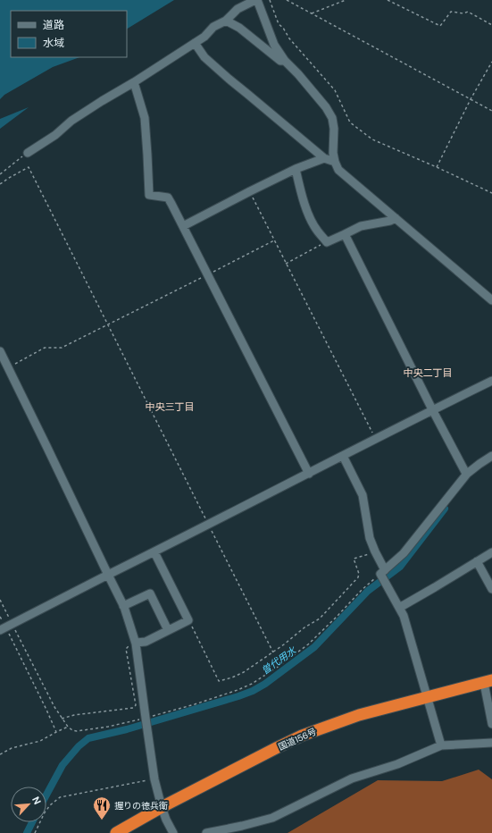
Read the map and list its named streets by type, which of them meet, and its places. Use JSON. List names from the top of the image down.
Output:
{
  "streets": {
    "highway": ["国道156号"]
  },
  "districts": ["中央二丁目", "中央三丁目"],
  "water": ["曽代用水"],
  "places": {
    "restaurant": ["握りの徳兵衛"]
  },
  "legend": ["道路", "水域"],
  "north": "top right"
}
